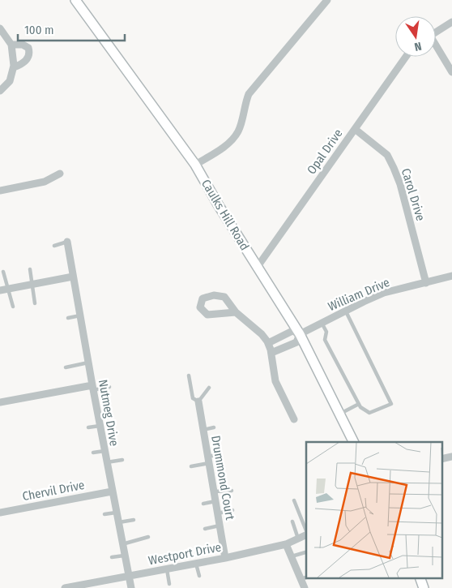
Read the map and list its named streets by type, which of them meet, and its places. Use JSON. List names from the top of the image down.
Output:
{
  "streets": {
    "main road": ["Caulks Hill Road"],
    "street": [
      "Opal Drive",
      "Carol Drive",
      "William Drive",
      "Nutmeg Drive",
      "Drummond Court",
      "Chervil Drive",
      "Westport Drive"
    ]
  },
  "crossings": [
    ["Opal Drive", "Carol Drive"],
    ["Opal Drive", "Caulks Hill Road"],
    ["Carol Drive", "William Drive"],
    ["Caulks Hill Road", "William Drive"],
    ["Nutmeg Drive", "Chervil Drive"],
    ["Nutmeg Drive", "Westport Drive"],
    ["Drummond Court", "Westport Drive"]
  ],
  "scale_bar": "100 m",
  "north": "bottom"
}
